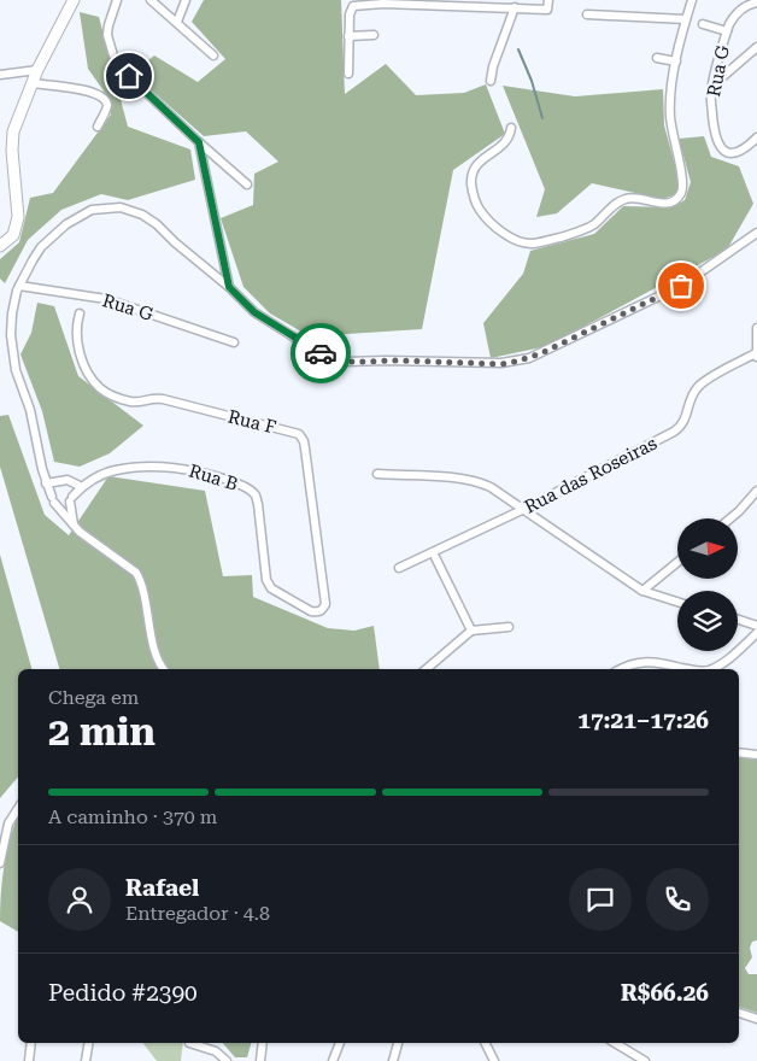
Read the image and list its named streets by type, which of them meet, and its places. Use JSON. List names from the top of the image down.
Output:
{
  "streets": {
    "street": [
      "Rua G",
      "Rua F",
      "Rua das Roseiras",
      "Rua B"
    ]
  },
  "crossings": [
    ["Rua F", "Rua B"]
  ],
  "north": "right",
  "page": {
    "heading": ["2 min", "Chega em", "17:21–17:26"],
    "panel": [
      "Rafael",
      "Entregador · 4.8",
      "Pedido #2390",
      "R$66.26"
    ],
    "bar": "A caminho · 370 m"
  }
}
